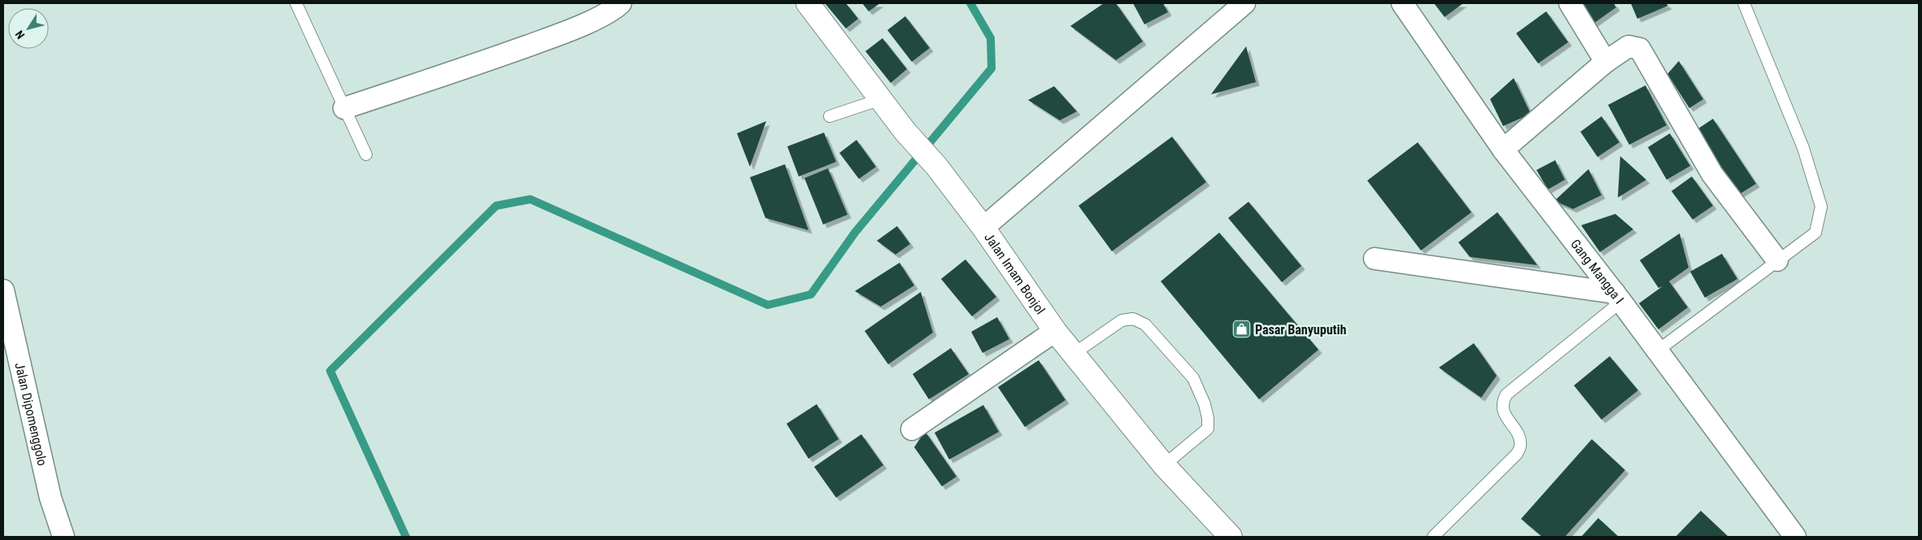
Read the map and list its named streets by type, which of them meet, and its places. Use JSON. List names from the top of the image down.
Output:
{
  "streets": {
    "main road": ["Jalan Imam Bonjol"],
    "street": ["Gang Mangga I", "Jalan Dipomenggolo"]
  },
  "places": {
    "shop": ["Pasar Banyuputih"]
  },
  "north": "bottom left"
}
